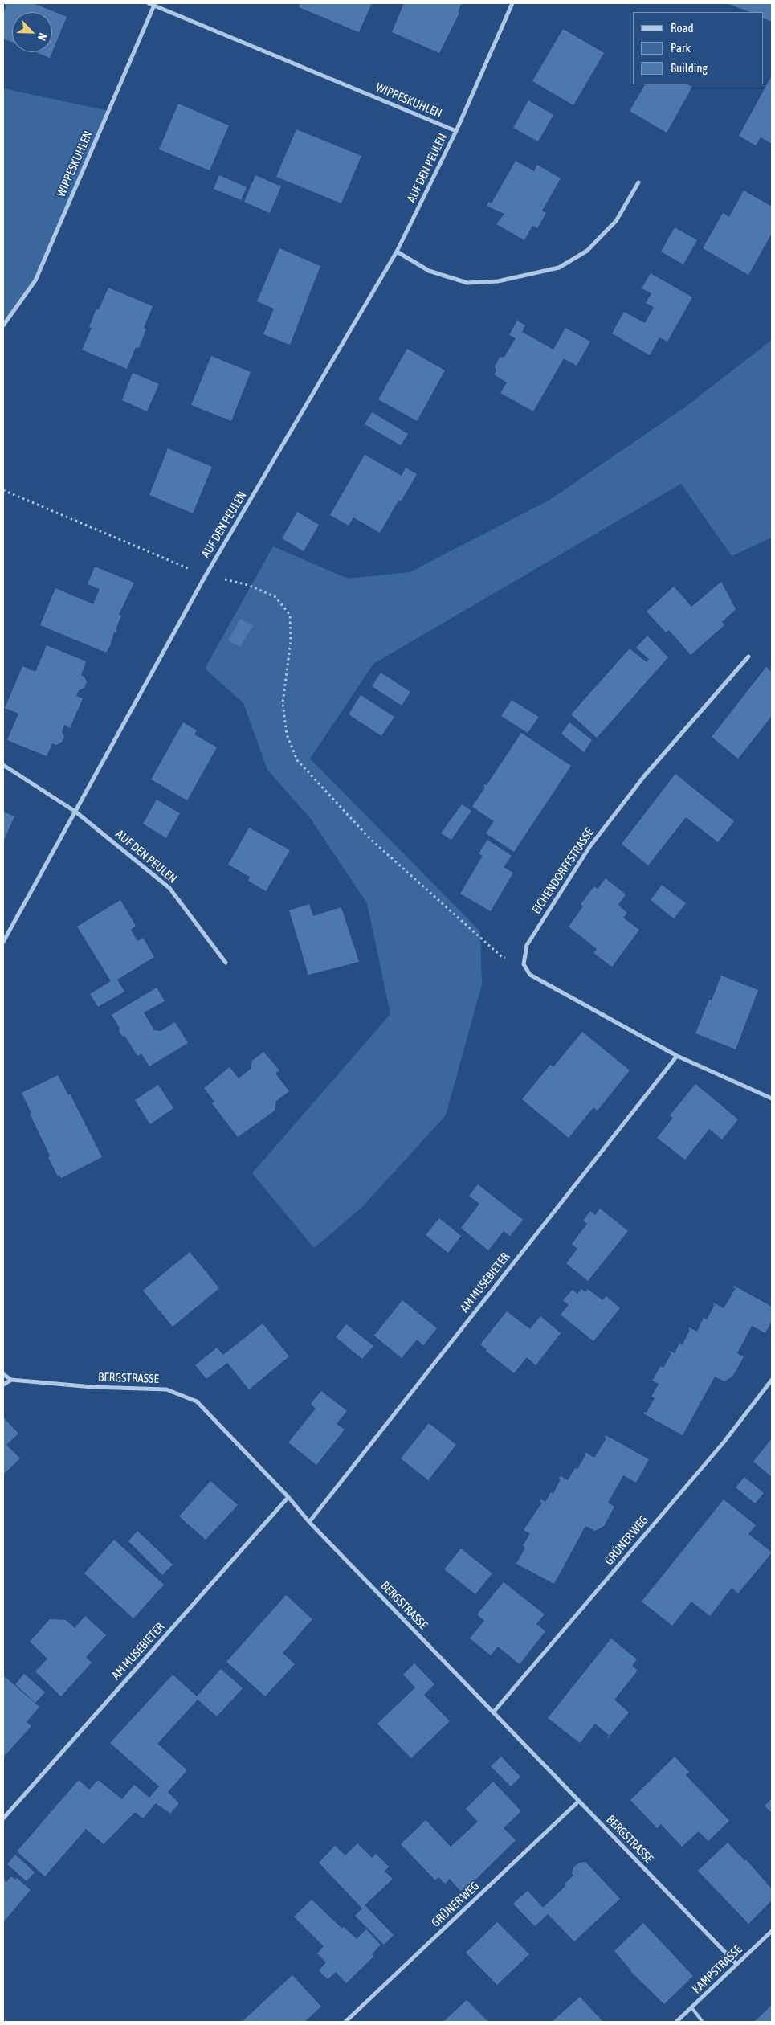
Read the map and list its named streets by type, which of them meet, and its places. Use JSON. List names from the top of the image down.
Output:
{
  "streets": {
    "street": [
      "WIPPESKUHLEN",
      "AUF DEN PEULEN",
      "EICHENDORFFSTRASSE",
      "AM MUSEBIETER",
      "BERGSTRASSE",
      "GRÜNER WEG",
      "KAMPSTRASSE"
    ]
  },
  "crossings": [
    ["WIPPESKUHLEN", "AUF DEN PEULEN"],
    ["AM MUSEBIETER", "BERGSTRASSE"],
    ["BERGSTRASSE", "GRÜNER WEG"],
    ["BERGSTRASSE", "KAMPSTRASSE"]
  ],
  "legend": ["Road", "Park", "Building"],
  "north": "bottom right"
}
